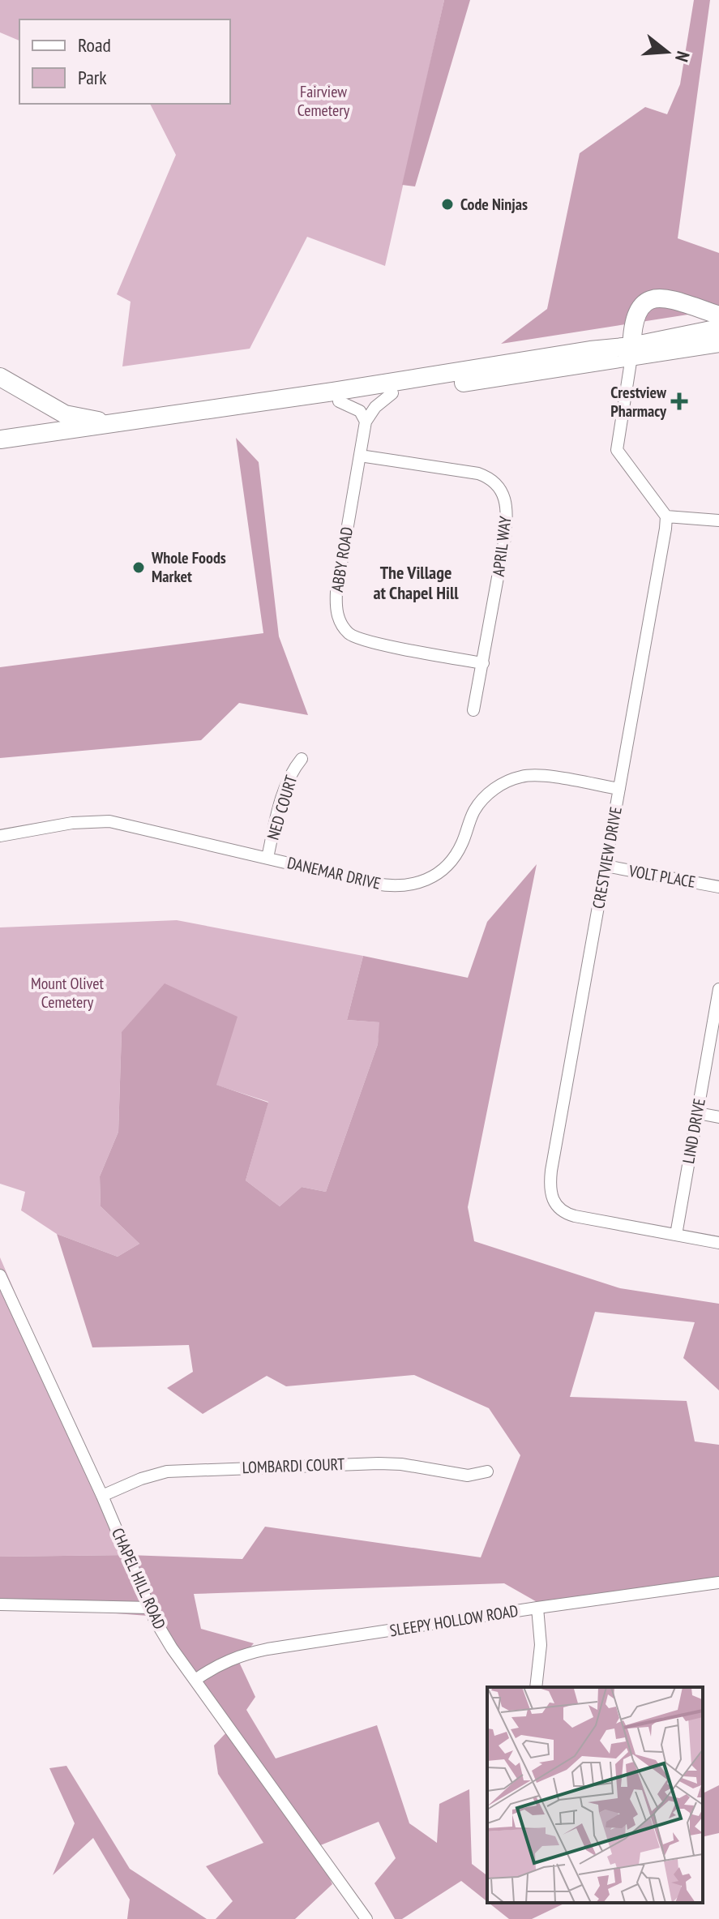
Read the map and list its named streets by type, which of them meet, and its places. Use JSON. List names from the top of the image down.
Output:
{
  "streets": {
    "street": [
      "APRIL WAY",
      "ABBY ROAD",
      "NED COURT",
      "CRESTVIEW DRIVE",
      "DANEMAR DRIVE",
      "VOLT PLACE",
      "LIND DRIVE",
      "LOMBARDI COURT",
      "CHAPEL HILL ROAD",
      "SLEEPY HOLLOW ROAD"
    ]
  },
  "crossings": [
    ["APRIL WAY", "ABBY ROAD"],
    ["NED COURT", "DANEMAR DRIVE"],
    ["CRESTVIEW DRIVE", "DANEMAR DRIVE"],
    ["CRESTVIEW DRIVE", "VOLT PLACE"],
    ["CRESTVIEW DRIVE", "LIND DRIVE"],
    ["LOMBARDI COURT", "CHAPEL HILL ROAD"],
    ["CHAPEL HILL ROAD", "SLEEPY HOLLOW ROAD"]
  ],
  "districts": ["The Village at Chapel Hill"],
  "parks": ["Fairview Cemetery", "Mount Olivet Cemetery"],
  "places": {
    "other": ["Code Ninjas", "Whole Foods Market"],
    "health": ["Crestview Pharmacy"]
  },
  "legend": ["Road", "Park"],
  "north": "right"
}
